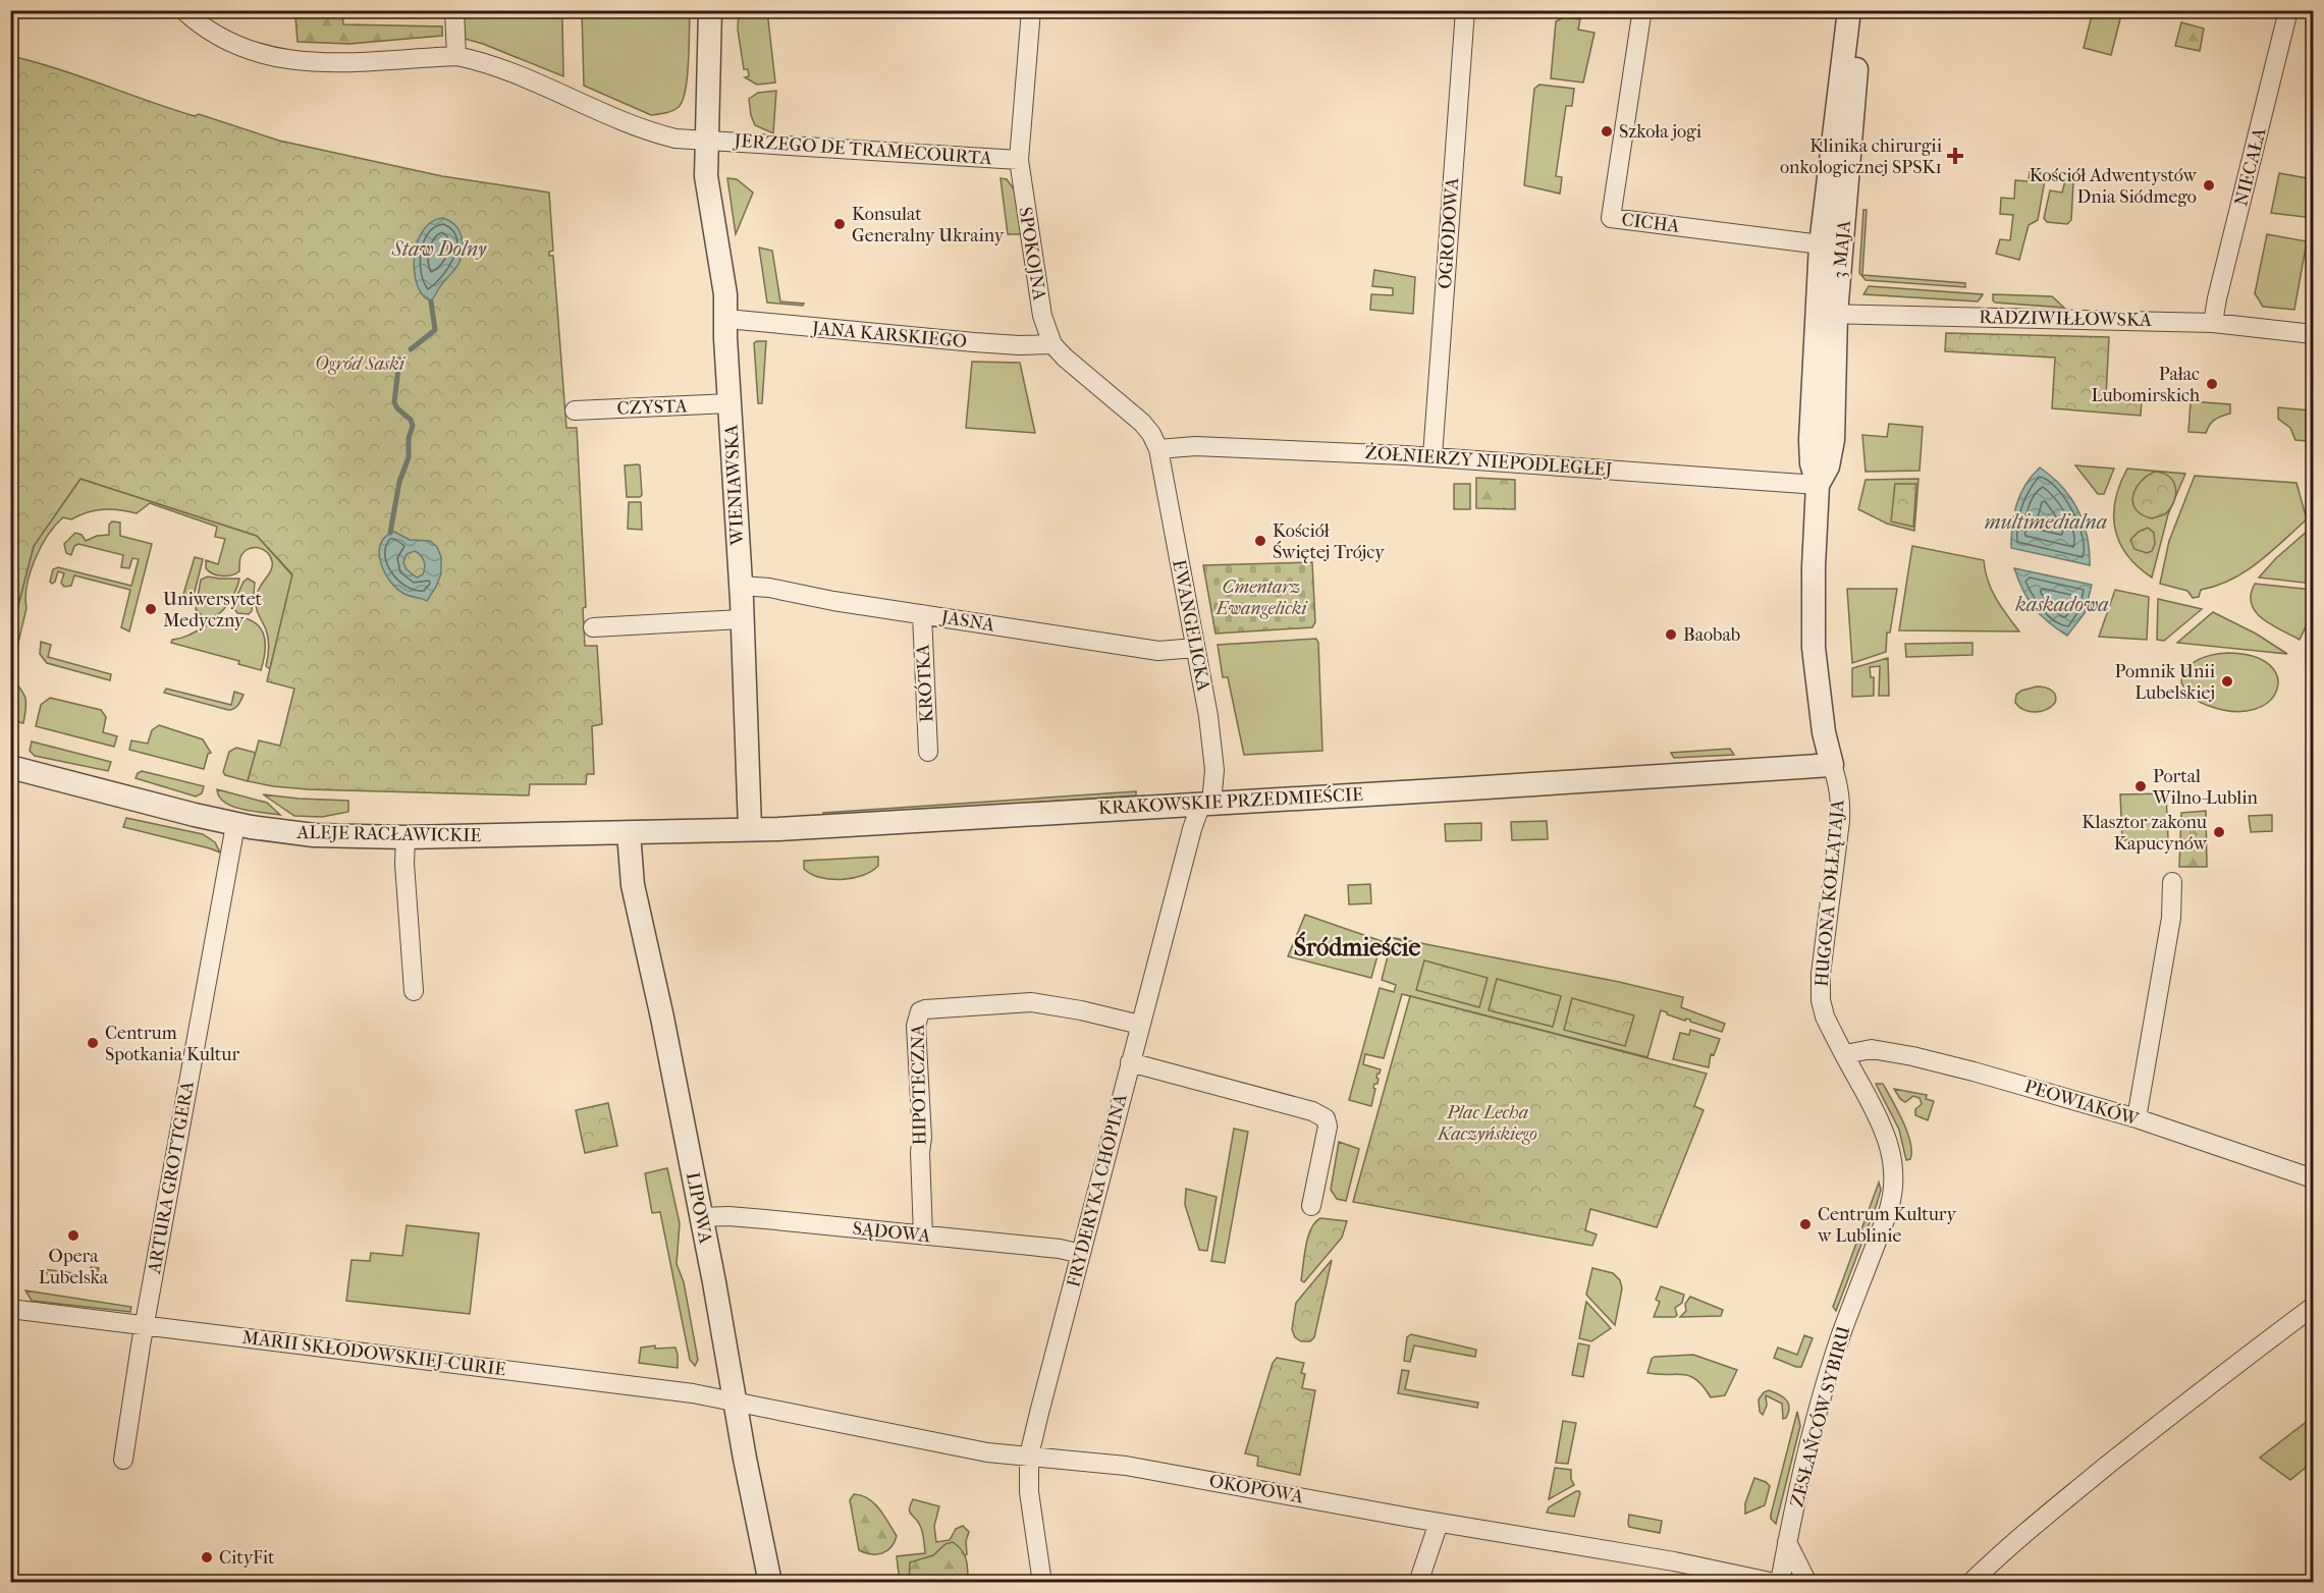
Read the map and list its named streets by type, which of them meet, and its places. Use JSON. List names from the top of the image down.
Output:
{
  "streets": {
    "street": [
      "JERZEGO DE TRAMECOURTA",
      "NIECAŁA",
      "CICHA",
      "OGRODOWA",
      "3 MAJA",
      "SPOKOJNA",
      "RADZIWIŁŁOWSKA",
      "JANA KARSKIEGO",
      "CZYSTA",
      "ŻOŁNIERZY NIEPODLEGŁEJ",
      "WIENIAWSKA",
      "JASNA",
      "EWANGELICKA",
      "KRÓTKA",
      "KRAKOWSKIE PRZEDMIEŚCIE",
      "ALEJE RACŁAWICKIE",
      "HUGONA KOŁŁĄTAJA",
      "HIPOTECZNA",
      "PEOWIAKÓW",
      "ARTURA GROTTGERA",
      "FRYDERYKA CHOPINA",
      "LIPOWA",
      "SĄDOWA",
      "MARII SKŁODOWSKIEJ-CURIE",
      "ZESŁAŃCÓW SYBIRU",
      "OKOPOWA"
    ]
  },
  "crossings": [
    ["JERZEGO DE TRAMECOURTA", "SPOKOJNA"],
    ["JERZEGO DE TRAMECOURTA", "WIENIAWSKA"],
    ["NIECAŁA", "RADZIWIŁŁOWSKA"],
    ["CICHA", "3 MAJA"],
    ["OGRODOWA", "ŻOŁNIERZY NIEPODLEGŁEJ"],
    ["3 MAJA", "RADZIWIŁŁOWSKA"],
    ["3 MAJA", "ŻOŁNIERZY NIEPODLEGŁEJ"],
    ["3 MAJA", "KRAKOWSKIE PRZEDMIEŚCIE"],
    ["3 MAJA", "HUGONA KOŁŁĄTAJA"],
    ["SPOKOJNA", "JANA KARSKIEGO"],
    ["SPOKOJNA", "ŻOŁNIERZY NIEPODLEGŁEJ"],
    ["SPOKOJNA", "EWANGELICKA"],
    ["JANA KARSKIEGO", "WIENIAWSKA"],
    ["CZYSTA", "WIENIAWSKA"],
    ["ŻOŁNIERZY NIEPODLEGŁEJ", "EWANGELICKA"],
    ["WIENIAWSKA", "JASNA"],
    ["WIENIAWSKA", "KRAKOWSKIE PRZEDMIEŚCIE"],
    ["JASNA", "EWANGELICKA"],
    ["JASNA", "KRÓTKA"],
    ["EWANGELICKA", "KRAKOWSKIE PRZEDMIEŚCIE"],
    ["EWANGELICKA", "FRYDERYKA CHOPINA"],
    ["KRAKOWSKIE PRZEDMIEŚCIE", "ALEJE RACŁAWICKIE"],
    ["KRAKOWSKIE PRZEDMIEŚCIE", "HUGONA KOŁŁĄTAJA"],
    ["KRAKOWSKIE PRZEDMIEŚCIE", "FRYDERYKA CHOPINA"],
    ["KRAKOWSKIE PRZEDMIEŚCIE", "LIPOWA"],
    ["ALEJE RACŁAWICKIE", "ARTURA GROTTGERA"],
    ["ALEJE RACŁAWICKIE", "LIPOWA"],
    ["HUGONA KOŁŁĄTAJA", "PEOWIAKÓW"],
    ["HUGONA KOŁŁĄTAJA", "ZESŁAŃCÓW SYBIRU"],
    ["HIPOTECZNA", "FRYDERYKA CHOPINA"],
    ["HIPOTECZNA", "SĄDOWA"],
    ["PEOWIAKÓW", "ZESŁAŃCÓW SYBIRU"],
    ["ARTURA GROTTGERA", "MARII SKŁODOWSKIEJ-CURIE"],
    ["FRYDERYKA CHOPINA", "SĄDOWA"],
    ["FRYDERYKA CHOPINA", "OKOPOWA"],
    ["LIPOWA", "SĄDOWA"],
    ["LIPOWA", "MARII SKŁODOWSKIEJ-CURIE"],
    ["LIPOWA", "OKOPOWA"],
    ["MARII SKŁODOWSKIEJ-CURIE", "OKOPOWA"]
  ],
  "districts": ["Śródmieście"],
  "water": ["Staw Dolny", "multimedialna", "kaskadowa"],
  "parks": ["Ogród Saski", "Cmentarz Ewangelicki", "Plac Lecha Kaczyńskiego"],
  "places": {
    "other": [
      "Szkoła jogi",
      "Kościół Adwentystów Dnia Siódmego",
      "Konsulat Generalny Ukrainy",
      "Pałac Lubomirskich",
      "Kościół Świętej Trójcy",
      "Uniwersytet Medyczny",
      "Baobab",
      "Pomnik Unii Lubelskiej",
      "Portal Wilno-Lublin",
      "Klasztor zakonu Kapucynów",
      "Centrum Spotkania Kultur",
      "Centrum Kultury w Lublinie",
      "Opera Lubelska",
      "CityFit"
    ],
    "health": ["Klinika chirurgii onkologicznej SPSK1"]
  }
}
